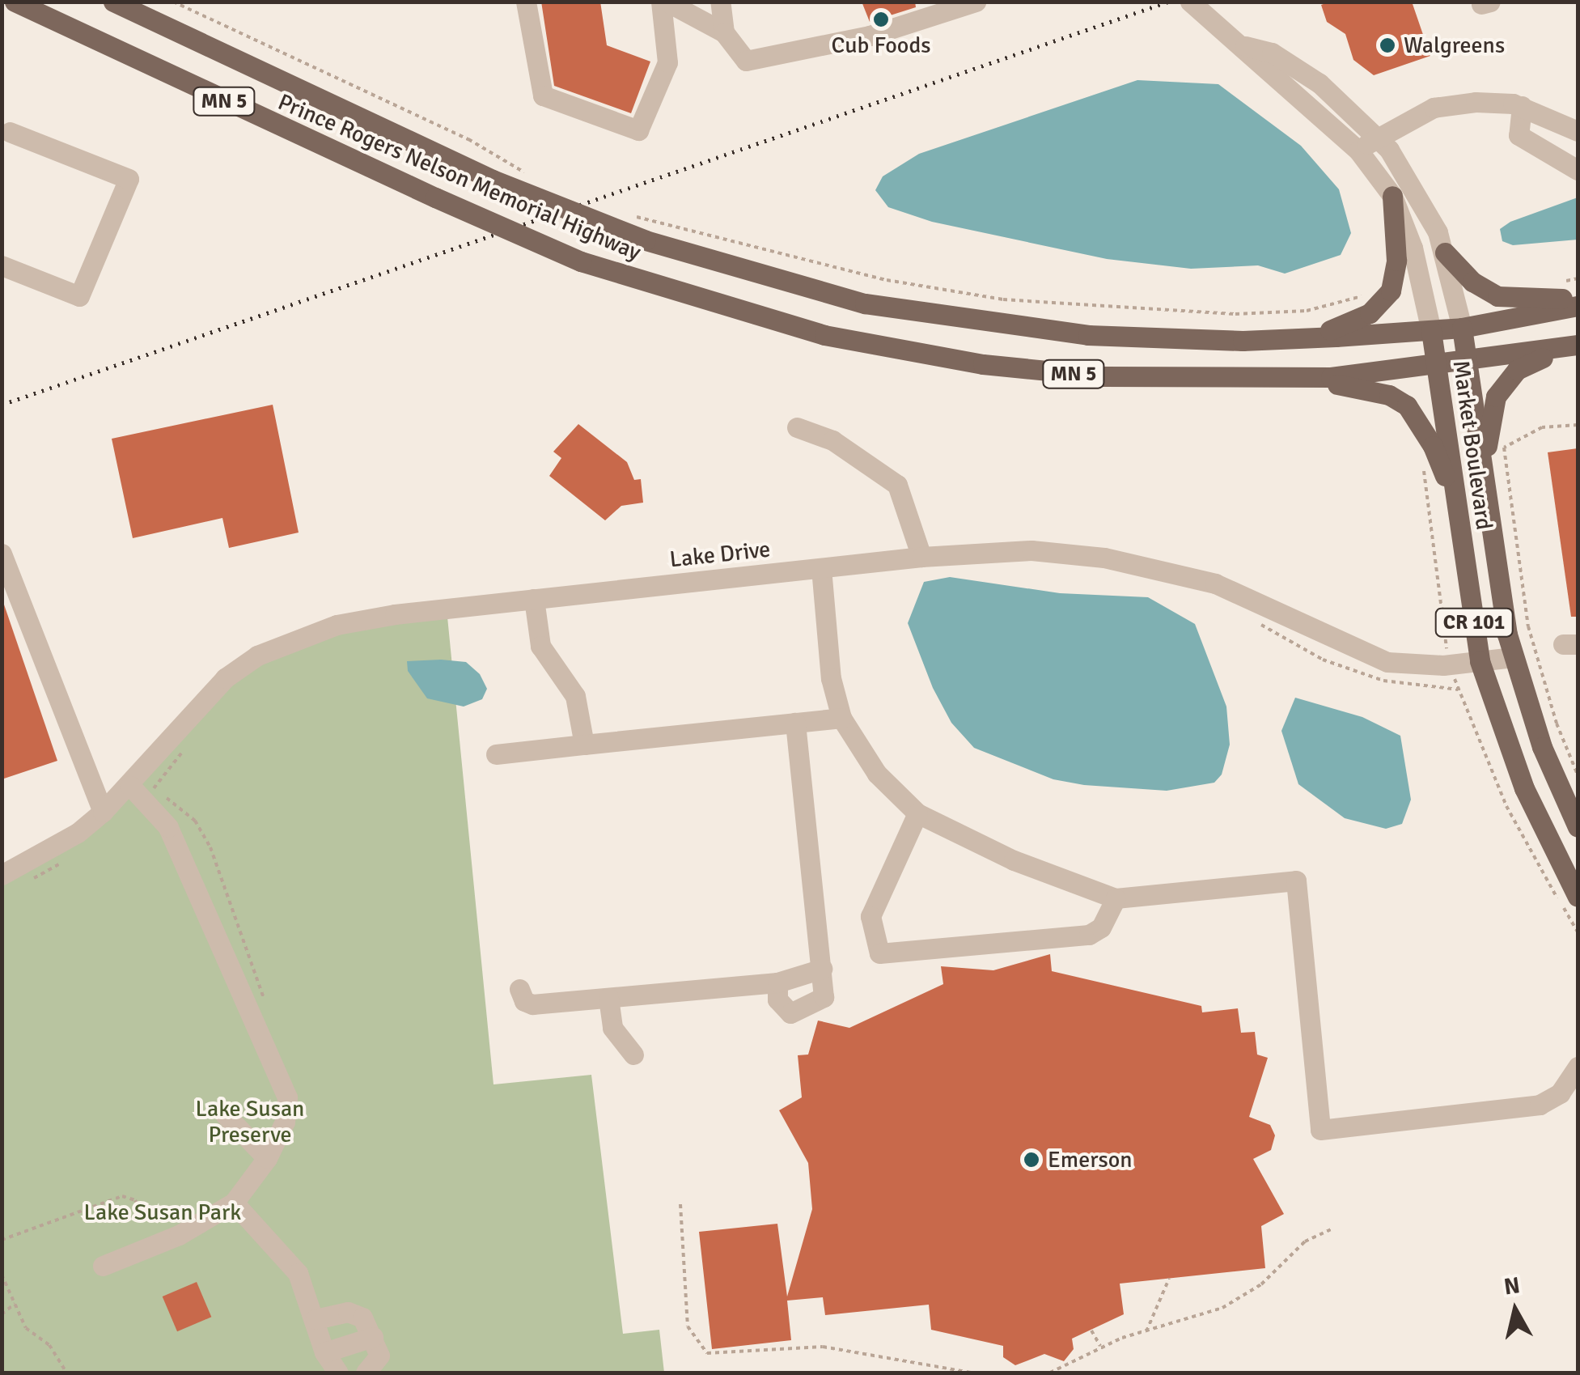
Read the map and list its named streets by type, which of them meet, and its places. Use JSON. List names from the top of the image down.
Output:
{
  "streets": {
    "main road": [
      "MN 5",
      "Prince Rogers Nelson Memorial Highway",
      "Market Boulevard",
      "CR 101"
    ],
    "street": ["Lake Drive"]
  },
  "crossings": [
    ["Prince Rogers Nelson Memorial Highway", "Market Boulevard"],
    ["Market Boulevard", "Lake Drive"]
  ],
  "parks": ["Lake Susan Preserve", "Lake Susan Park"],
  "places": ["Cub Foods", "Walgreens", "Emerson"],
  "north": "top"
}
